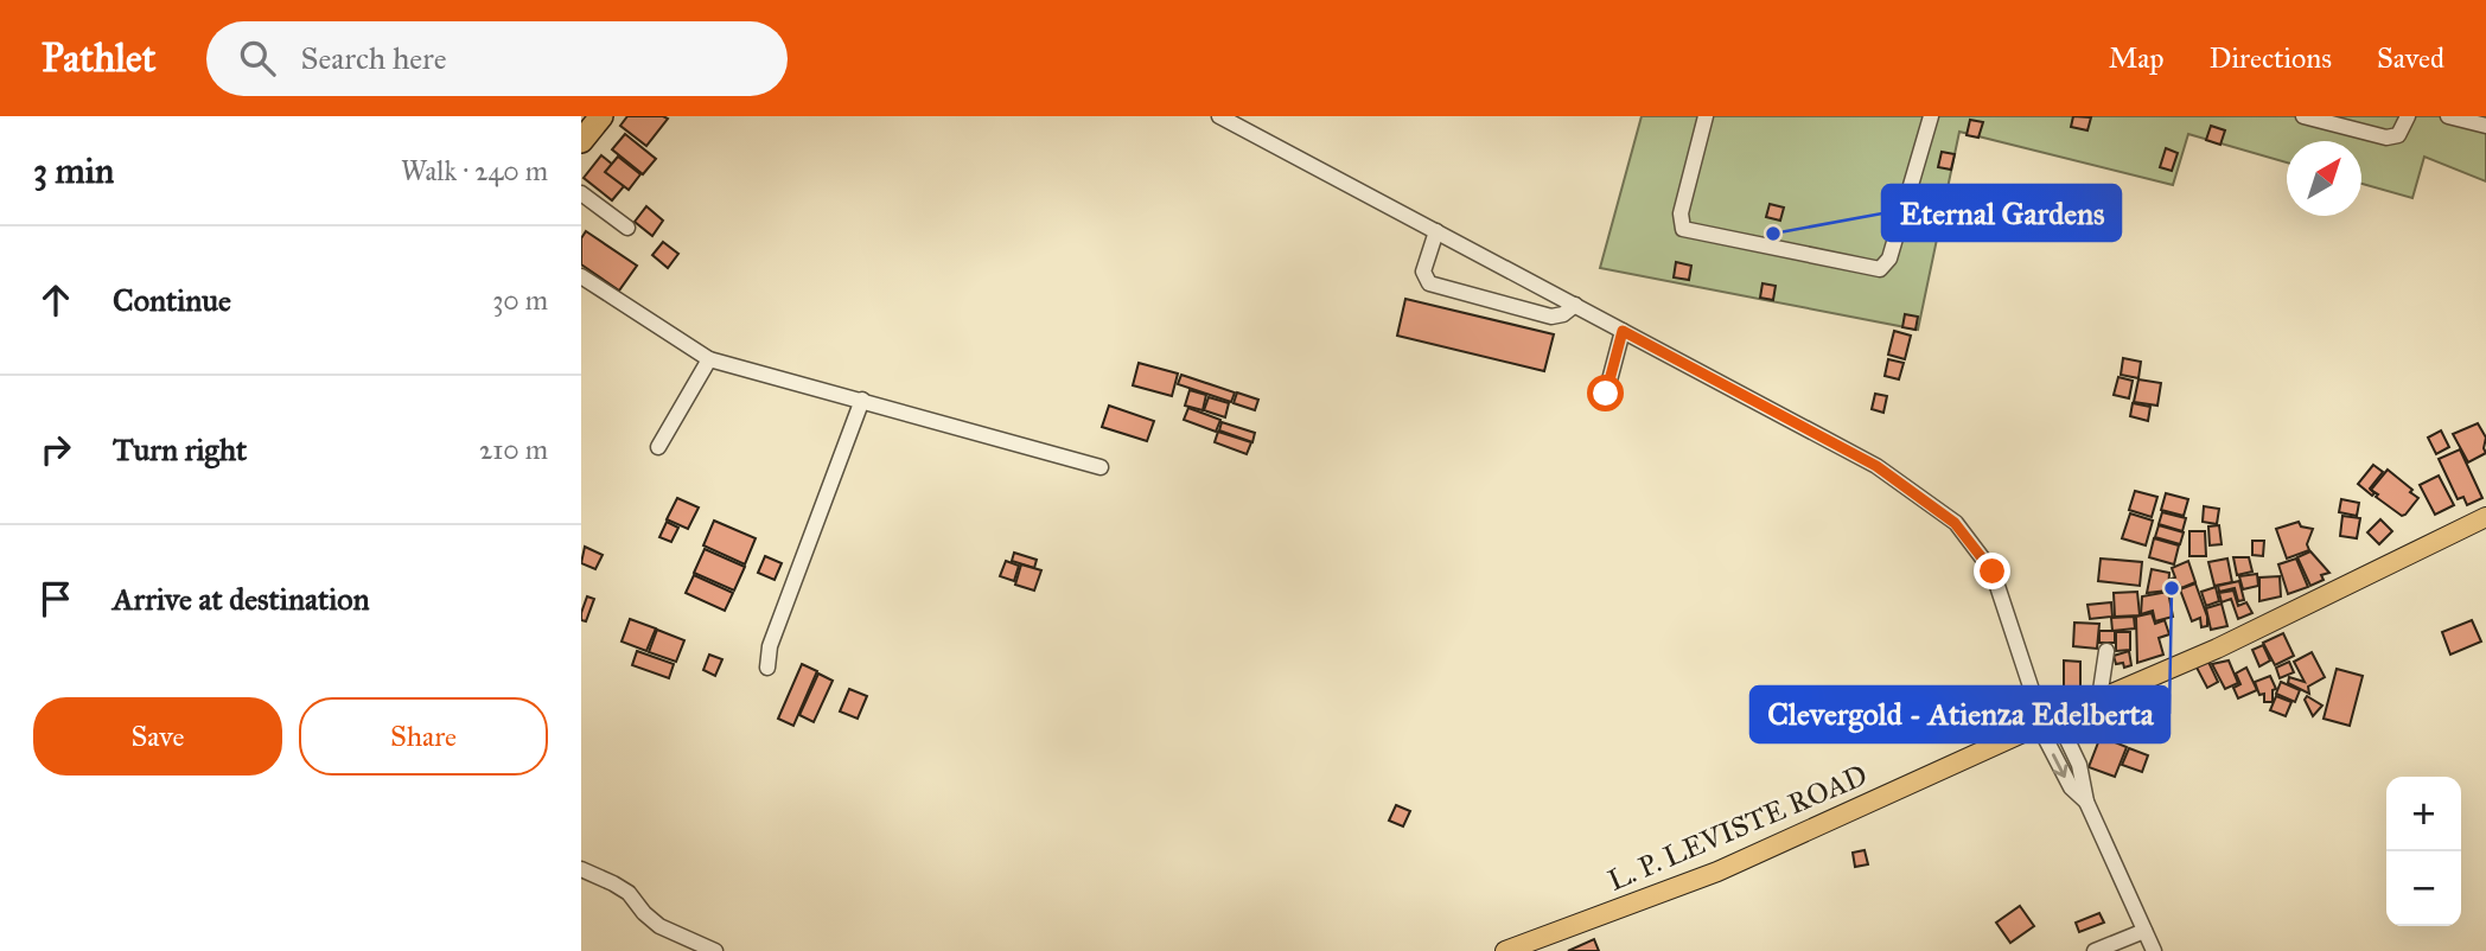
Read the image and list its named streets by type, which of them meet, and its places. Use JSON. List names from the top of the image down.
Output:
{
  "streets": {
    "main road": ["L. P. LEVISTE ROAD"]
  },
  "places": ["Eternal Gardens", "Clevergold - Atienza Edelberta"],
  "north": "top right",
  "page": {
    "header": "Pathlet",
    "search": "Search here",
    "nav": ["Map", "Directions", "Saved"],
    "heading": ["3 min", "Walk · 240 m"],
    "list": [
      ["Continue", "30 m"],
      ["Turn right", "210 m"],
      "Arrive at destination"
    ],
    "buttons": ["Save", "Share"],
    "map_buttons": ["+", "−"]
  }
}
